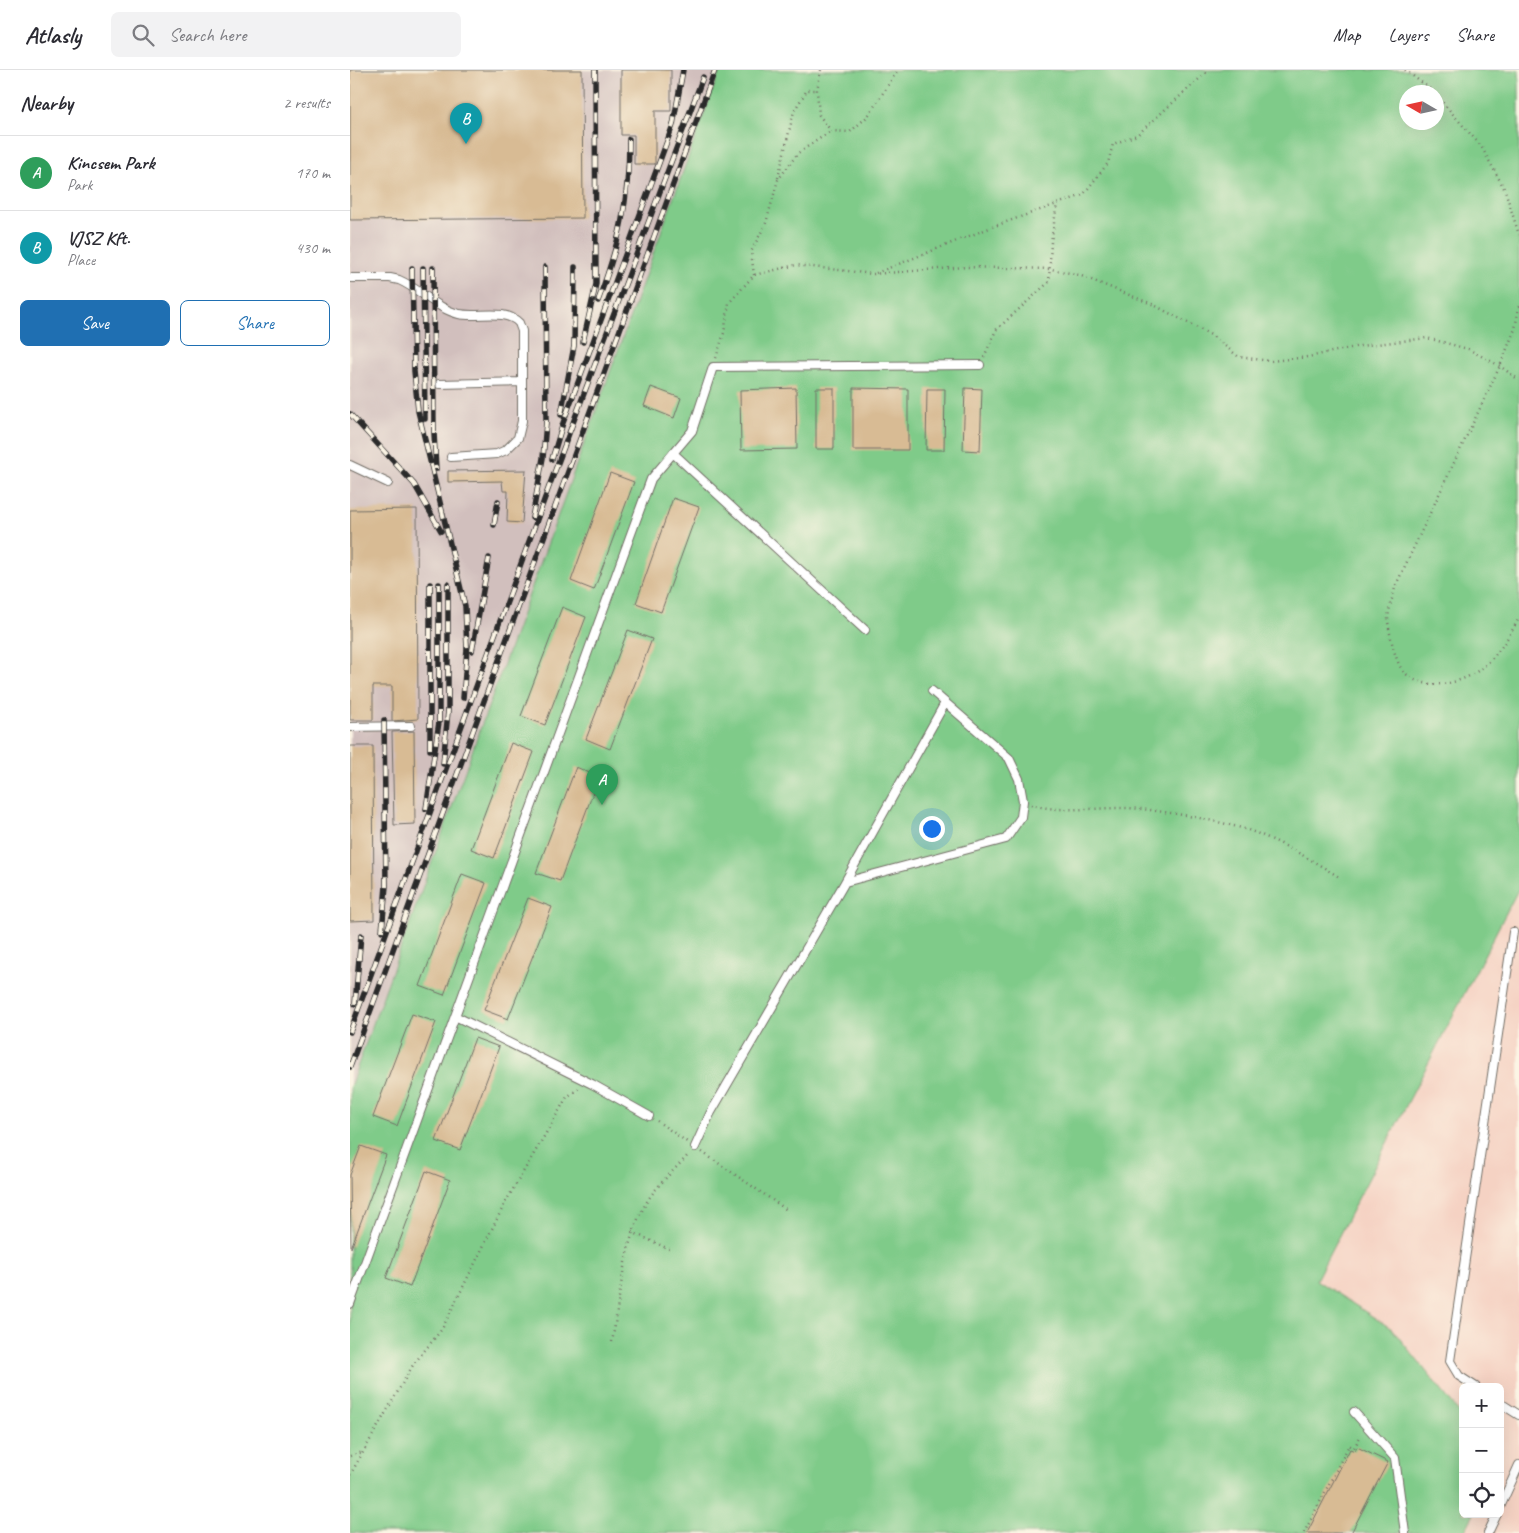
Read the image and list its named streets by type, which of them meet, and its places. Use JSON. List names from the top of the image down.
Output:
{
  "north": "left",
  "page": {
    "header": "Atlasly",
    "search": "Search here",
    "nav": ["Map", "Layers", "Share"],
    "heading": ["Nearby", "2 results"],
    "pins": ["B", "A"],
    "list": [
      {
        "mark": "A",
        "name": "Kincsem Park",
        "note": "Park",
        "value": "170 m"
      },
      {
        "mark": "B",
        "name": "VJSZ Kft.",
        "note": "Place",
        "value": "430 m"
      }
    ],
    "buttons": ["Save", "Share"],
    "map_buttons": ["+", "−"]
  }
}
